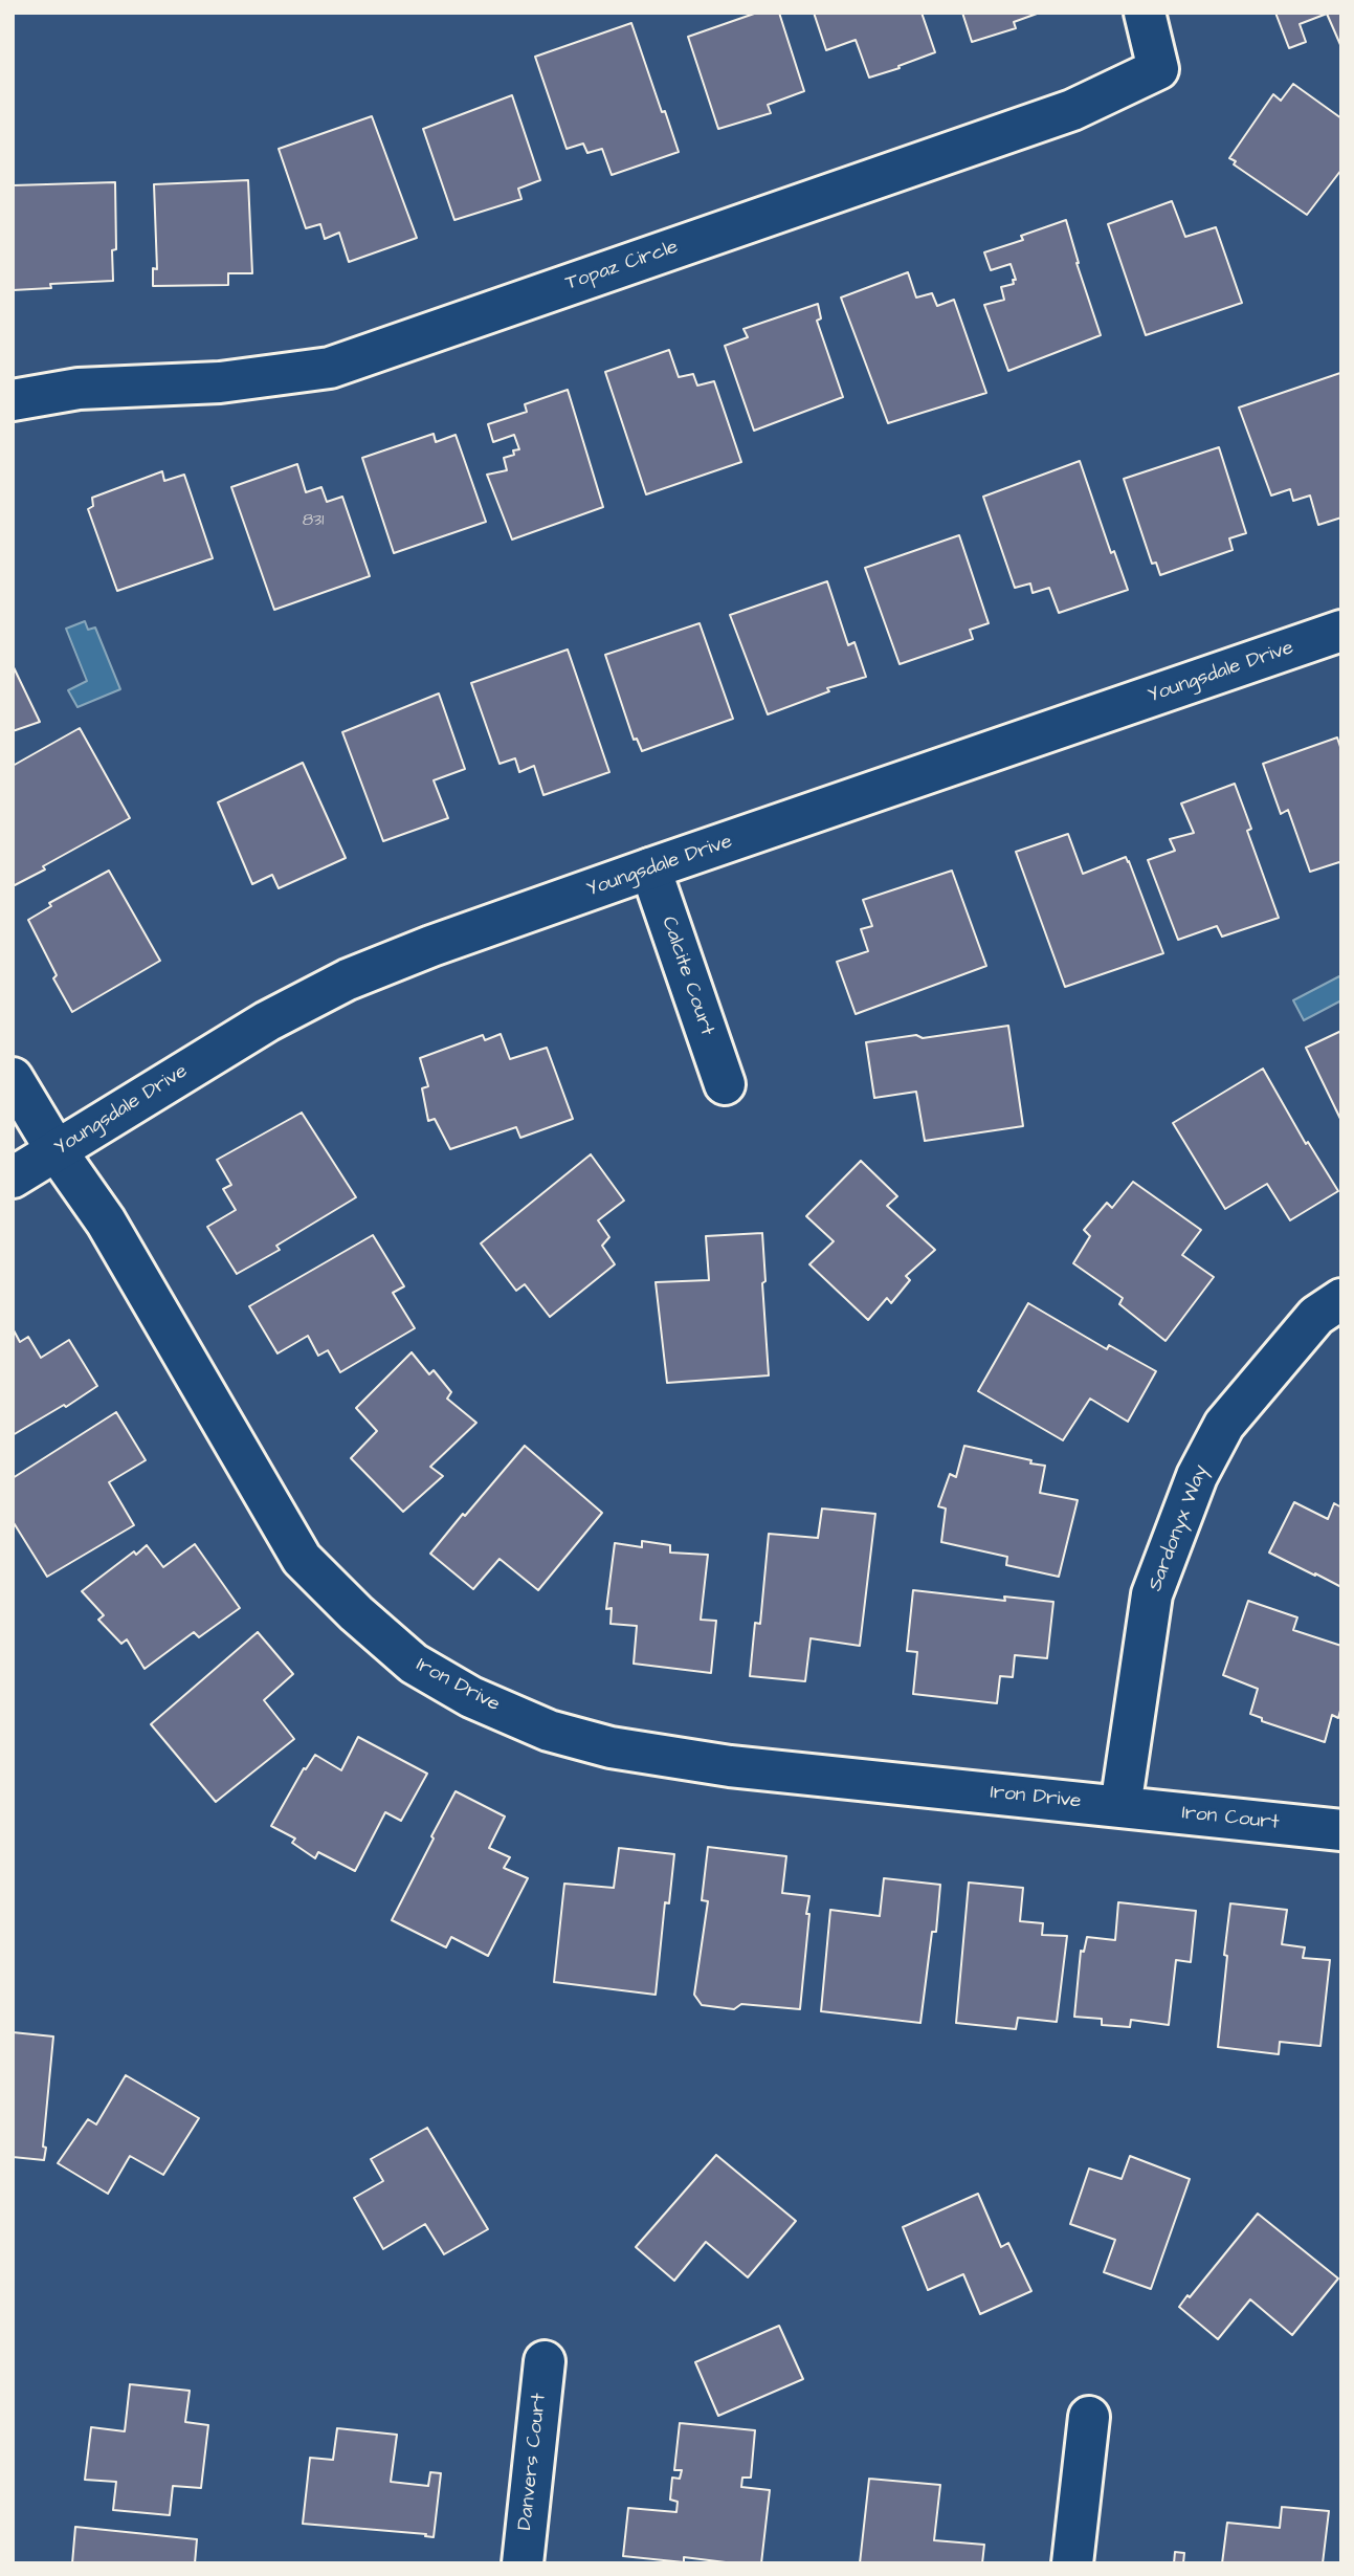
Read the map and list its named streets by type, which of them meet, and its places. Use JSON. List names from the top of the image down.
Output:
{
  "streets": {
    "street": [
      "Topaz Circle",
      "Youngsdale Drive",
      "Calcite Court",
      "Sardonyx Way",
      "Iron Drive",
      "Iron Court",
      "Danvers Court"
    ]
  },
  "crossings": [
    ["Youngsdale Drive", "Calcite Court"],
    ["Youngsdale Drive", "Iron Drive"],
    ["Sardonyx Way", "Iron Drive"],
    ["Sardonyx Way", "Iron Court"],
    ["Iron Drive", "Iron Court"]
  ],
  "house_numbers": ["831"]
}
